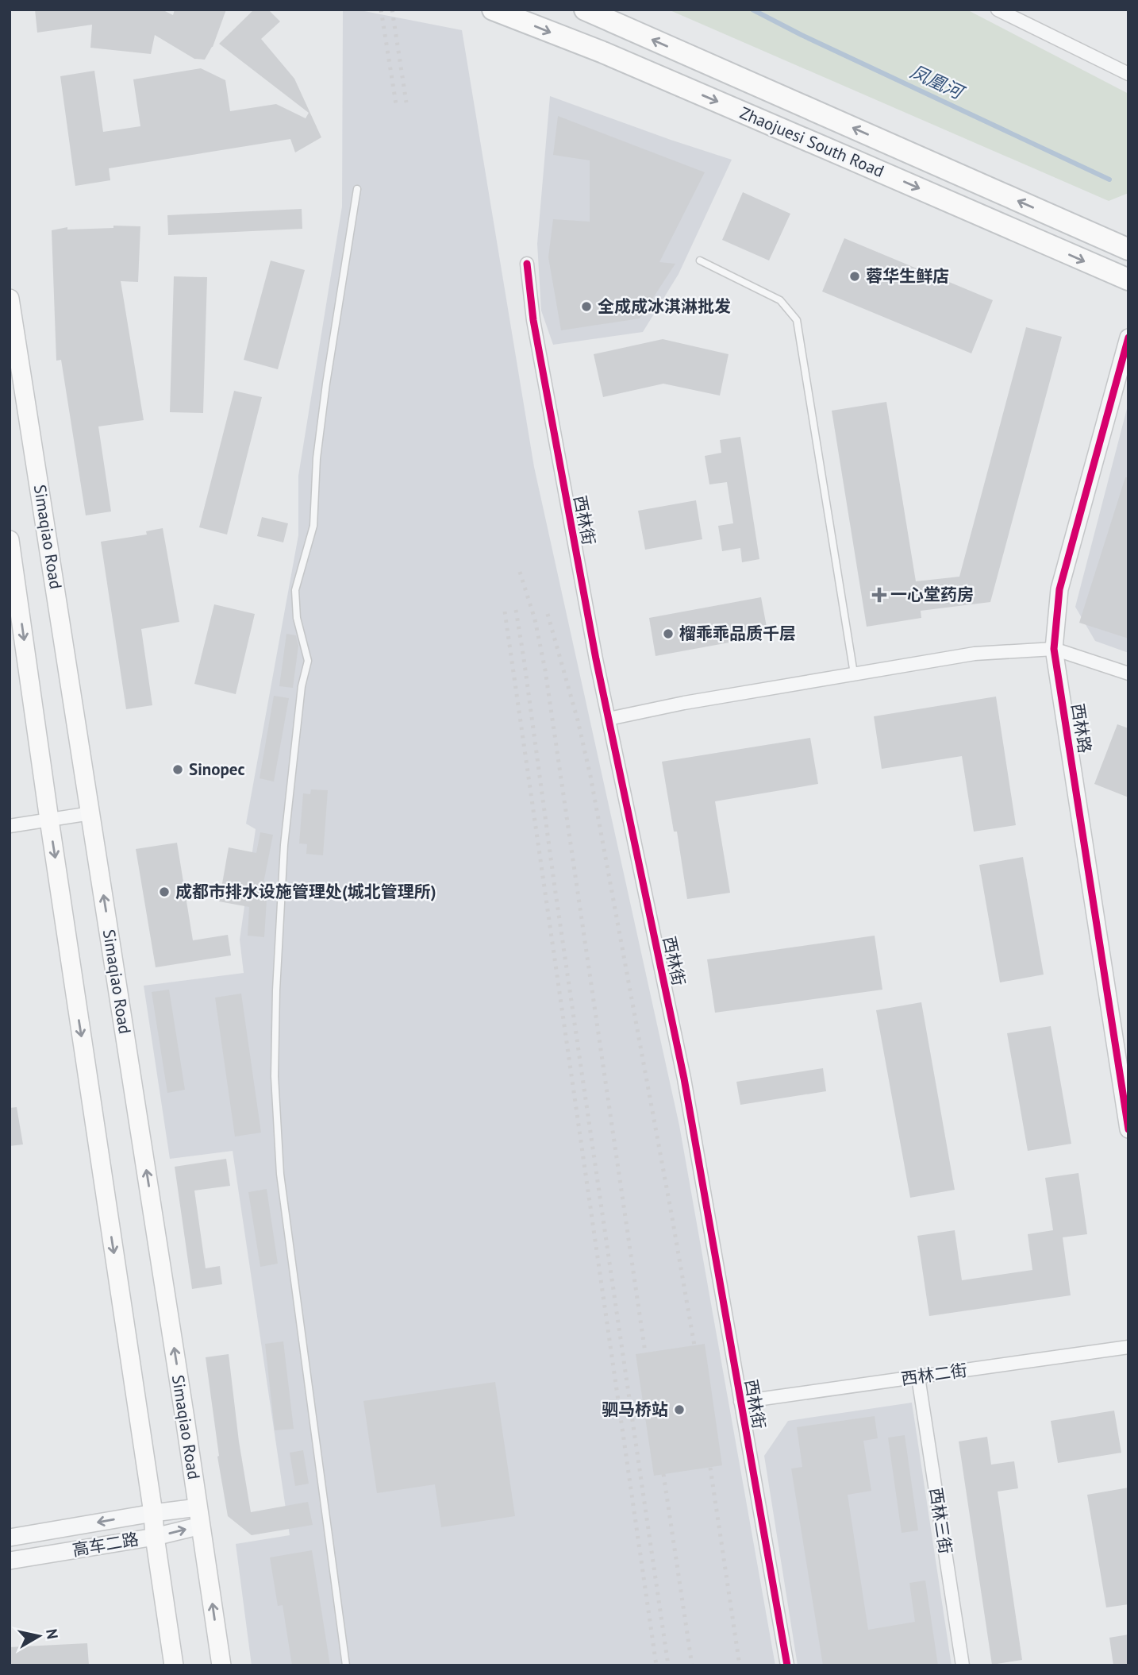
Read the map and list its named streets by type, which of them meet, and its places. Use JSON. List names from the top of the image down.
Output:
{
  "streets": {
    "main road": ["Zhaojuesi South Road", "Simaqiao Road"],
    "street": [
      "西林街",
      "西林路",
      "西林二街",
      "西林三街",
      "高车二路"
    ]
  },
  "crossings": [
    ["西林街", "西林二街"],
    ["Simaqiao Road", "高车二路"],
    ["西林二街", "西林三街"]
  ],
  "water": ["凤凰河"],
  "places": {
    "other": [
      "蓉华生鲜店",
      "全成成冰淇淋批发",
      "榴乖乖品质千层",
      "Sinopec",
      "成都市排水设施管理处(城北管理所)",
      "驷马桥站"
    ],
    "health": ["一心堂药房"]
  },
  "north": "right"
}
